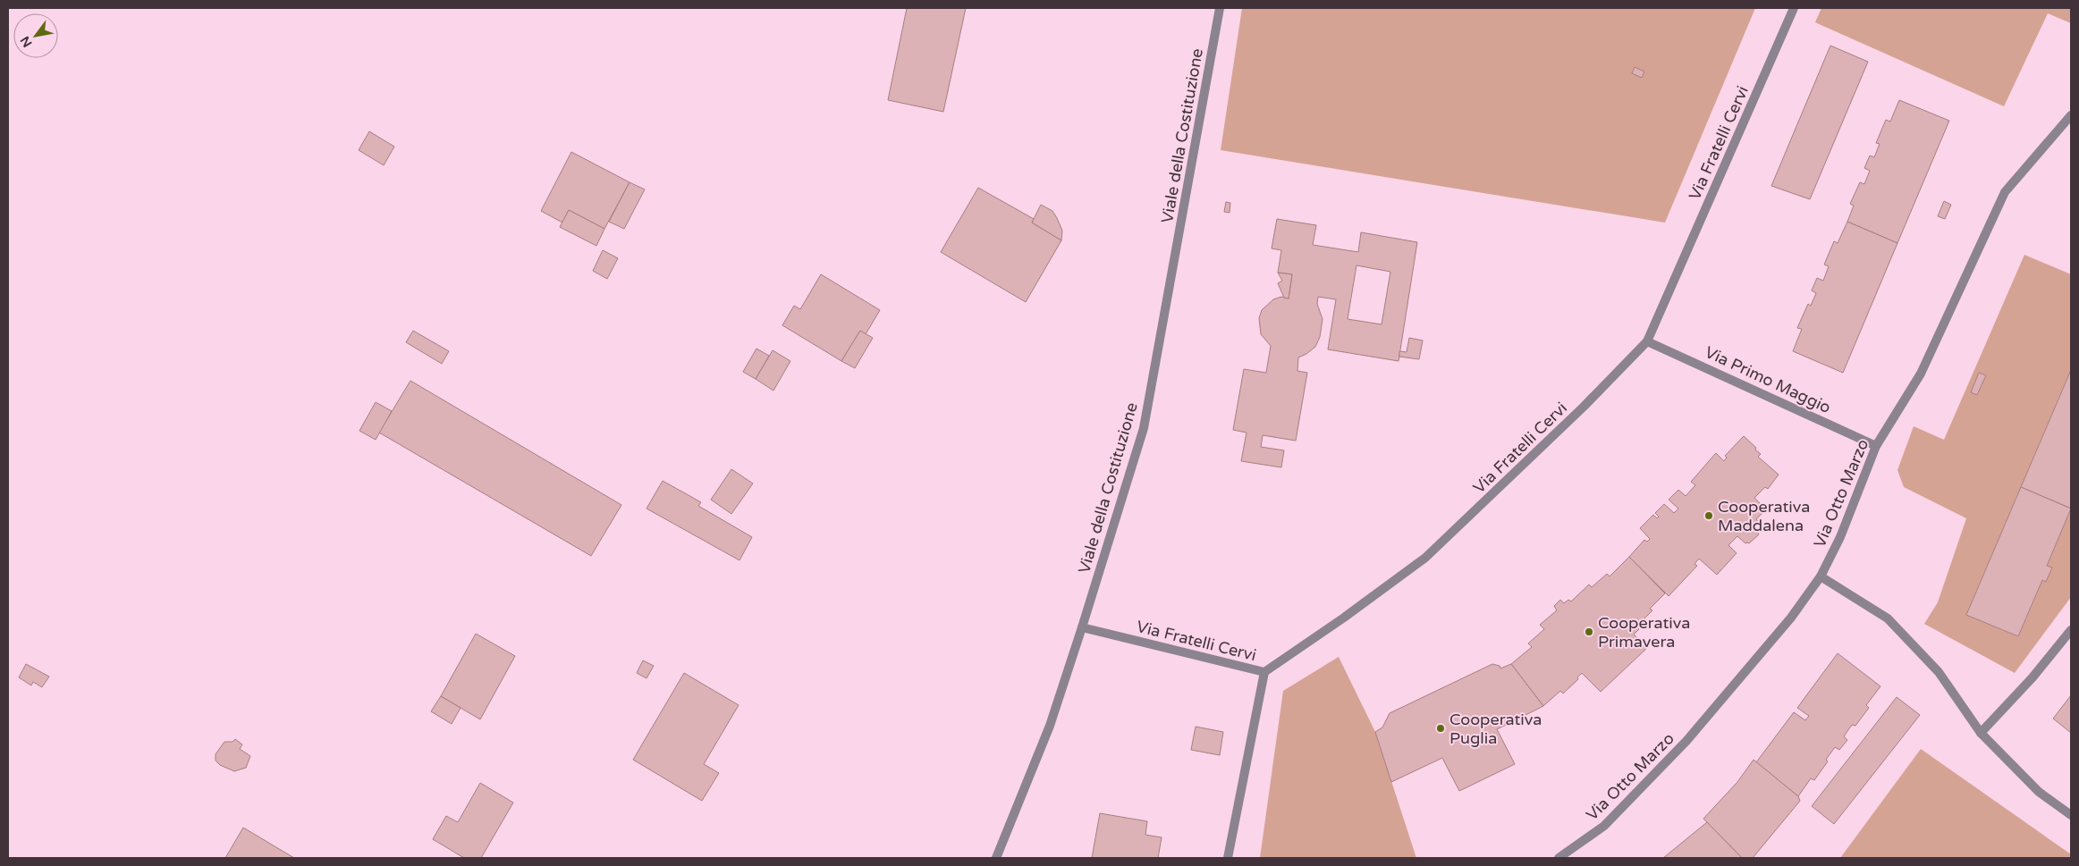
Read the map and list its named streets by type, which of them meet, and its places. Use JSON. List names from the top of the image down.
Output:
{
  "streets": {
    "street": [
      "Viale della Costituzione",
      "Via Fratelli Cervi",
      "Via Primo Maggio",
      "Via Otto Marzo"
    ]
  },
  "crossings": [
    ["Viale della Costituzione", "Via Fratelli Cervi"],
    ["Via Fratelli Cervi", "Via Primo Maggio"],
    ["Via Primo Maggio", "Via Otto Marzo"]
  ],
  "places": ["Cooperativa Maddalena", "Cooperativa Primavera", "Cooperativa Puglia"],
  "north": "bottom left"
}
